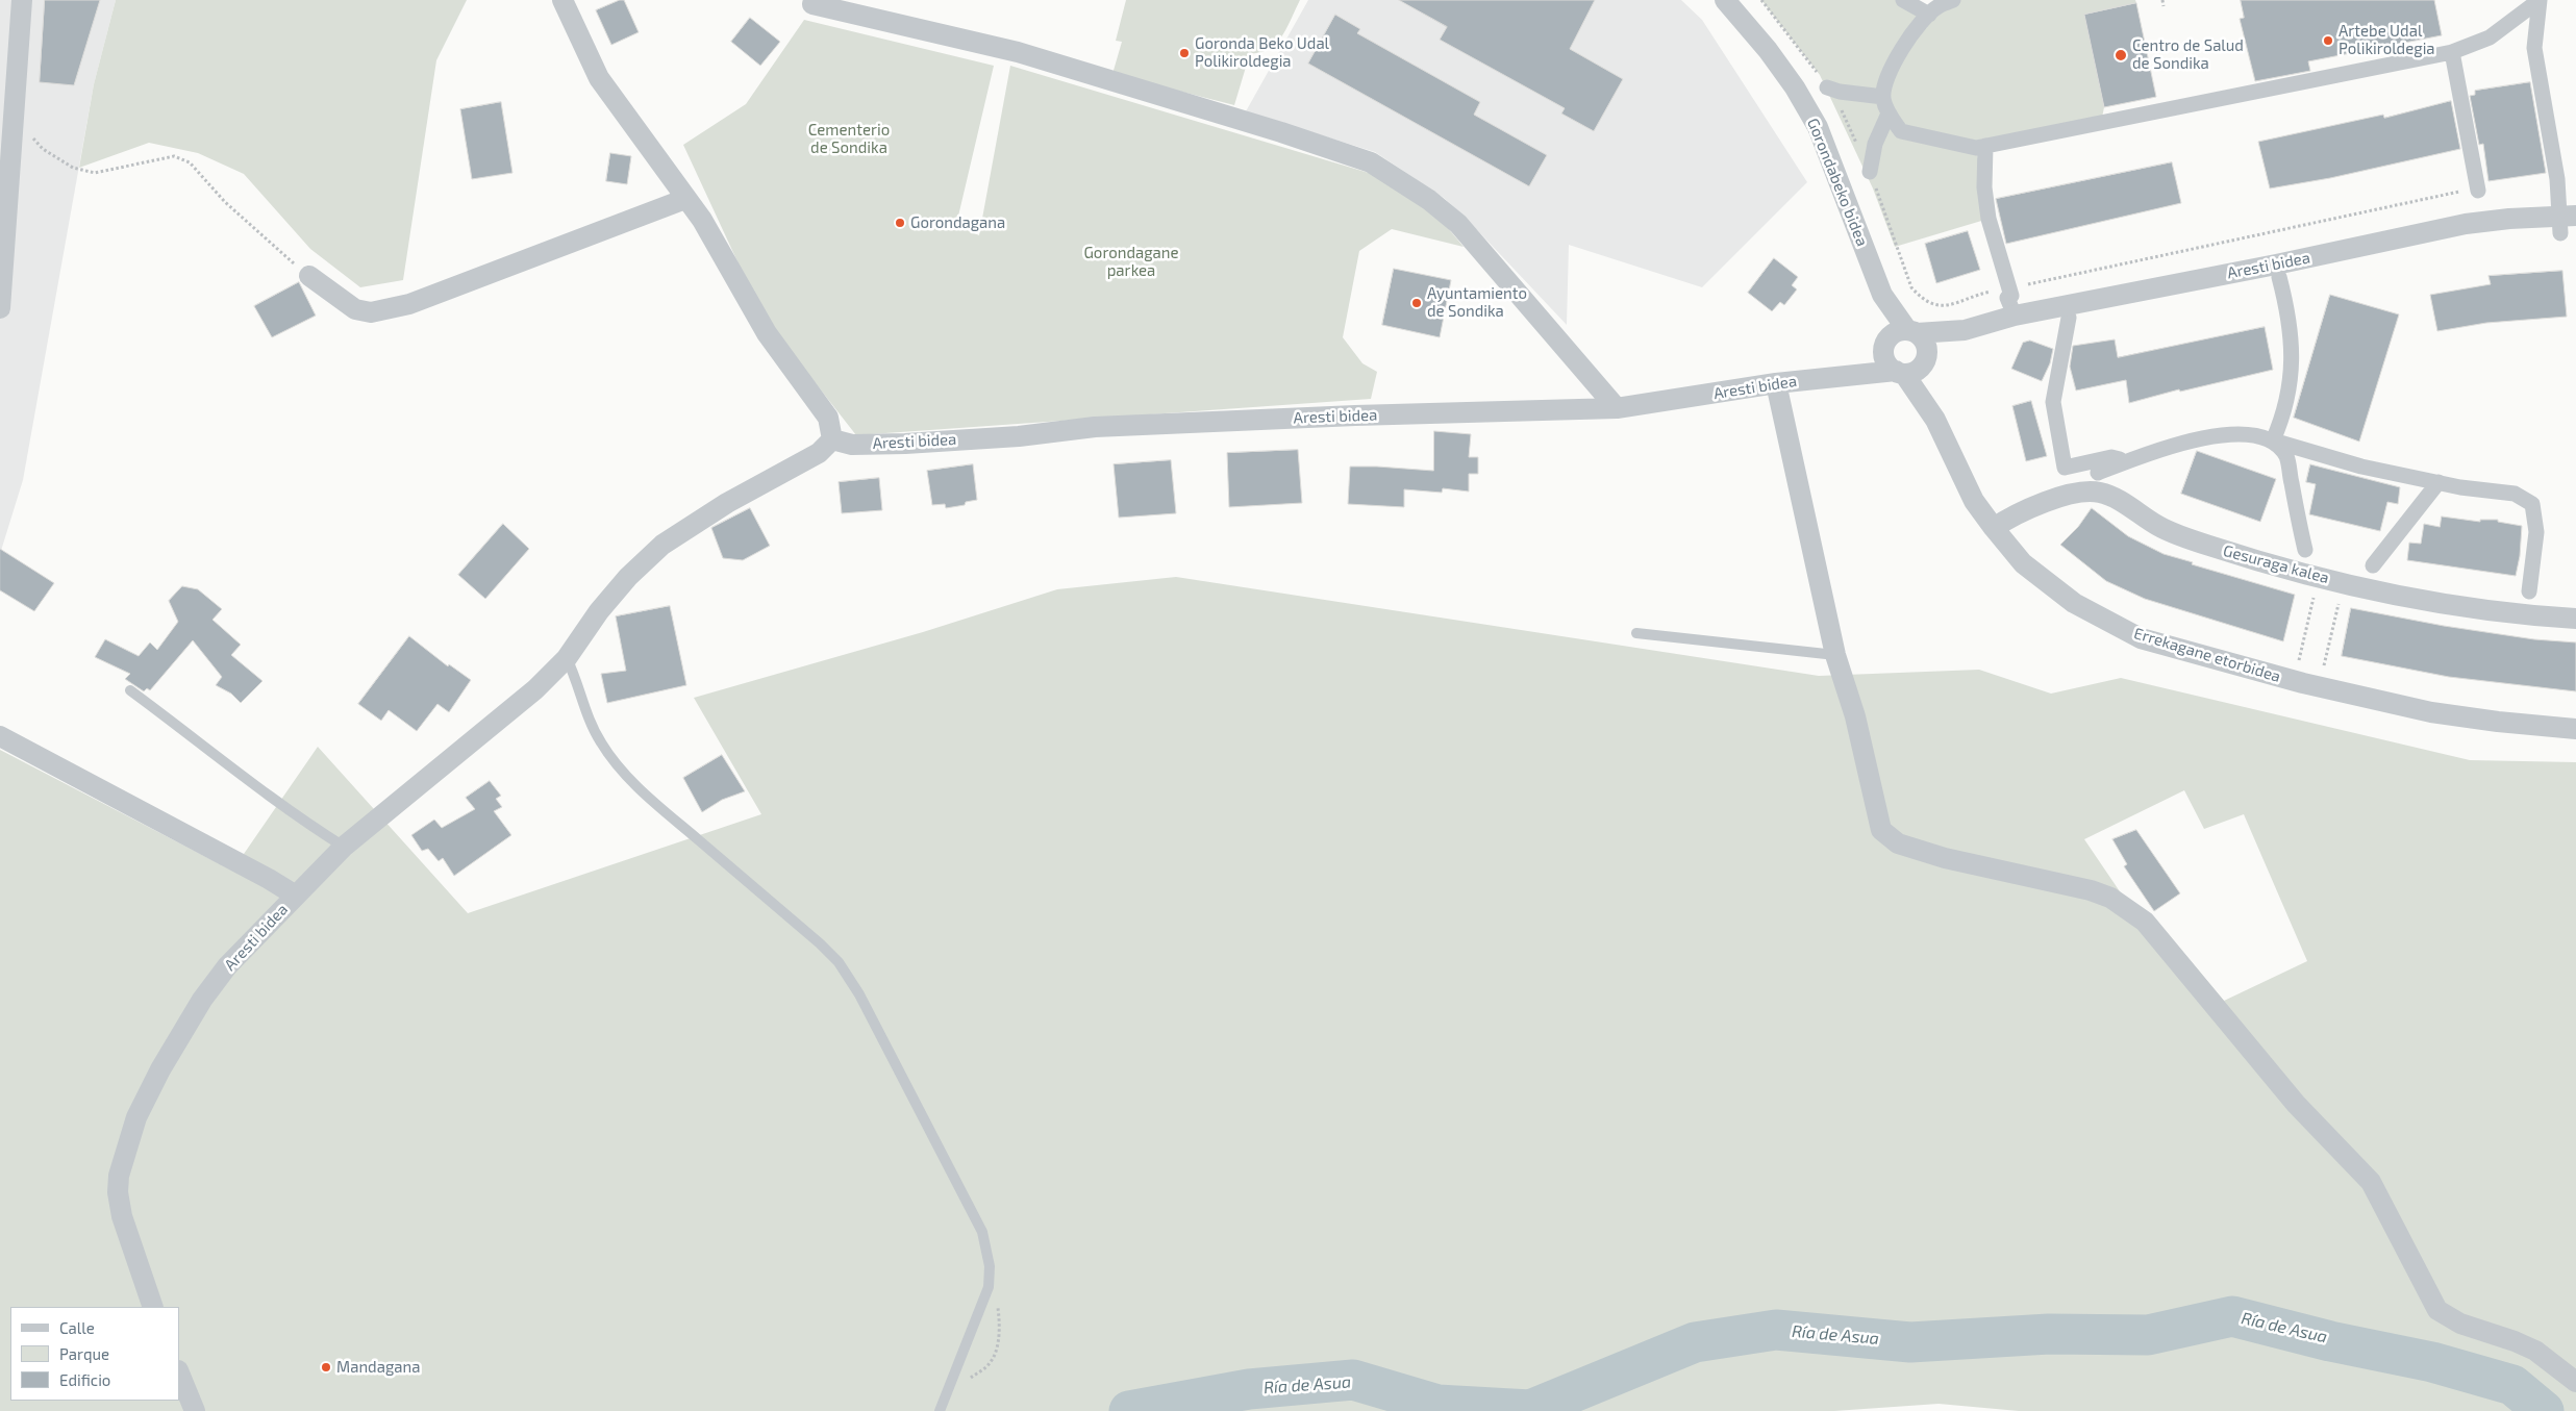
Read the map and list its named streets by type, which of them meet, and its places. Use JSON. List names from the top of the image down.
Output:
{
  "streets": {
    "street": [
      "Gorondabeko bidea",
      "Aresti bidea",
      "Gesuraga kalea",
      "Errekagane etorbidea"
    ]
  },
  "crossings": [
    ["Gorondabeko bidea", "Aresti bidea"],
    ["Gorondabeko bidea", "Errekagane etorbidea"],
    ["Aresti bidea", "Errekagane etorbidea"],
    ["Gesuraga kalea", "Errekagane etorbidea"]
  ],
  "water": ["Ría de Asua"],
  "parks": ["Cementerio de Sondika", "Gorondagane parkea"],
  "places": [
    "Artebe Udal Polikiroldegia",
    "Goronda Beko Udal Polikiroldegia",
    "Centro de Salud de Sondika",
    "Gorondagana",
    "Ayuntamiento de Sondika",
    "Mandagana"
  ],
  "legend": ["Calle", "Parque", "Edificio"]
}
